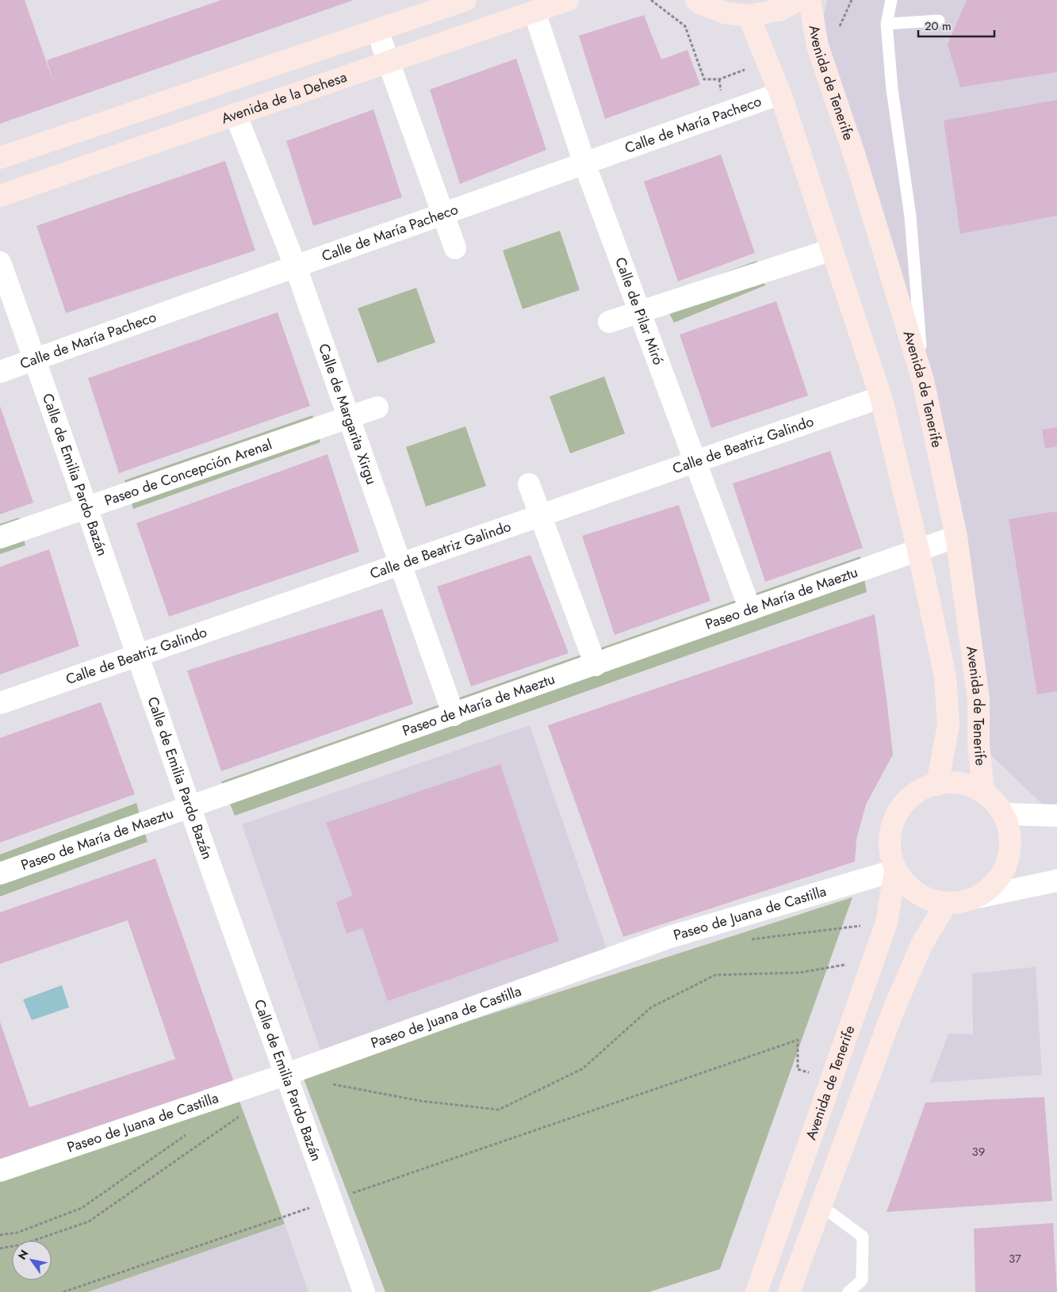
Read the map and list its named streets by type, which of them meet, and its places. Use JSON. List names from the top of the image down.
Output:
{
  "streets": {
    "main road": ["Avenida de Tenerife", "Avenida de la Dehesa"],
    "street": [
      "Calle de María Pacheco",
      "Calle de Pilar Miró",
      "Calle de Margarita Xirgu",
      "Calle de Beatriz Galindo",
      "Paseo de Concepción Arenal",
      "Calle de Emilia Pardo Bazán",
      "Paseo de María de Maeztu",
      "Paseo de Juana de Castilla"
    ]
  },
  "crossings": [
    ["Avenida de Tenerife", "Calle de María Pacheco"],
    ["Avenida de Tenerife", "Calle de Beatriz Galindo"],
    ["Avenida de Tenerife", "Paseo de María de Maeztu"],
    ["Avenida de Tenerife", "Paseo de Juana de Castilla"],
    ["Avenida de la Dehesa", "Calle de Pilar Miró"],
    ["Avenida de la Dehesa", "Calle de Margarita Xirgu"],
    ["Calle de María Pacheco", "Calle de Pilar Miró"],
    ["Calle de María Pacheco", "Calle de Margarita Xirgu"],
    ["Calle de María Pacheco", "Calle de Emilia Pardo Bazán"],
    ["Calle de Pilar Miró", "Calle de Beatriz Galindo"],
    ["Calle de Pilar Miró", "Paseo de María de Maeztu"],
    ["Calle de Margarita Xirgu", "Calle de Beatriz Galindo"],
    ["Calle de Margarita Xirgu", "Paseo de Concepción Arenal"],
    ["Calle de Margarita Xirgu", "Paseo de María de Maeztu"],
    ["Calle de Beatriz Galindo", "Calle de Emilia Pardo Bazán"],
    ["Paseo de Concepción Arenal", "Calle de Emilia Pardo Bazán"],
    ["Calle de Emilia Pardo Bazán", "Paseo de María de Maeztu"],
    ["Calle de Emilia Pardo Bazán", "Paseo de Juana de Castilla"]
  ],
  "house_numbers": ["39", "37"],
  "scale_bar": "20 m",
  "north": "top left"
}
